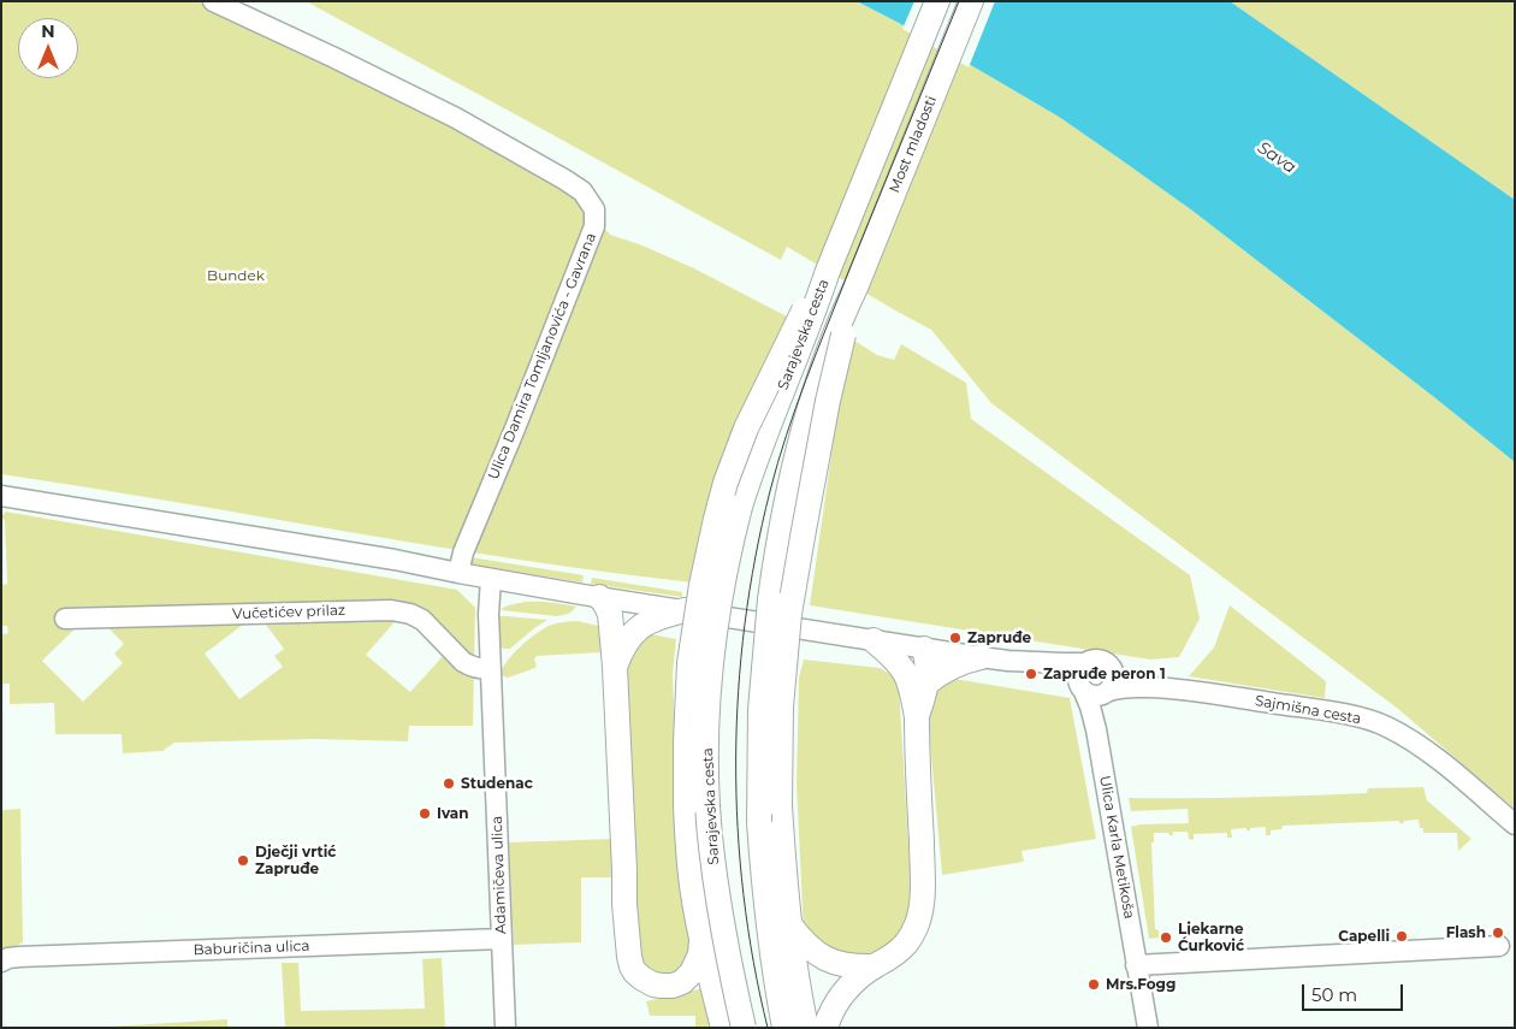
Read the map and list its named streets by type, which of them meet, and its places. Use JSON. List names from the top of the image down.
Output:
{
  "streets": {
    "main road": ["Most mladosti", "Sarajevska cesta"],
    "street": [
      "Ulica Damira Tomljanovića - Gavrana",
      "Vučetićev prilaz",
      "Sajmišna cesta",
      "Ulica Karla Metikoša",
      "Adamičeva ulica",
      "Baburičina ulica"
    ]
  },
  "crossings": [
    ["Most mladosti", "Sarajevska cesta"],
    ["Vučetićev prilaz", "Adamičeva ulica"],
    ["Sajmišna cesta", "Ulica Karla Metikoša"],
    ["Adamičeva ulica", "Baburičina ulica"]
  ],
  "water": ["Sava"],
  "parks": ["Bundek"],
  "places": [
    "Zapruđe",
    "Zapruđe peron 1",
    "Studenac",
    "Ivan",
    "Dječji vrtić Zapruđe",
    "Flash",
    "Capelli",
    "Ljekarne Ćurković",
    "Mrs.Fogg"
  ],
  "scale_bar": "50 m",
  "north": "top"
}
